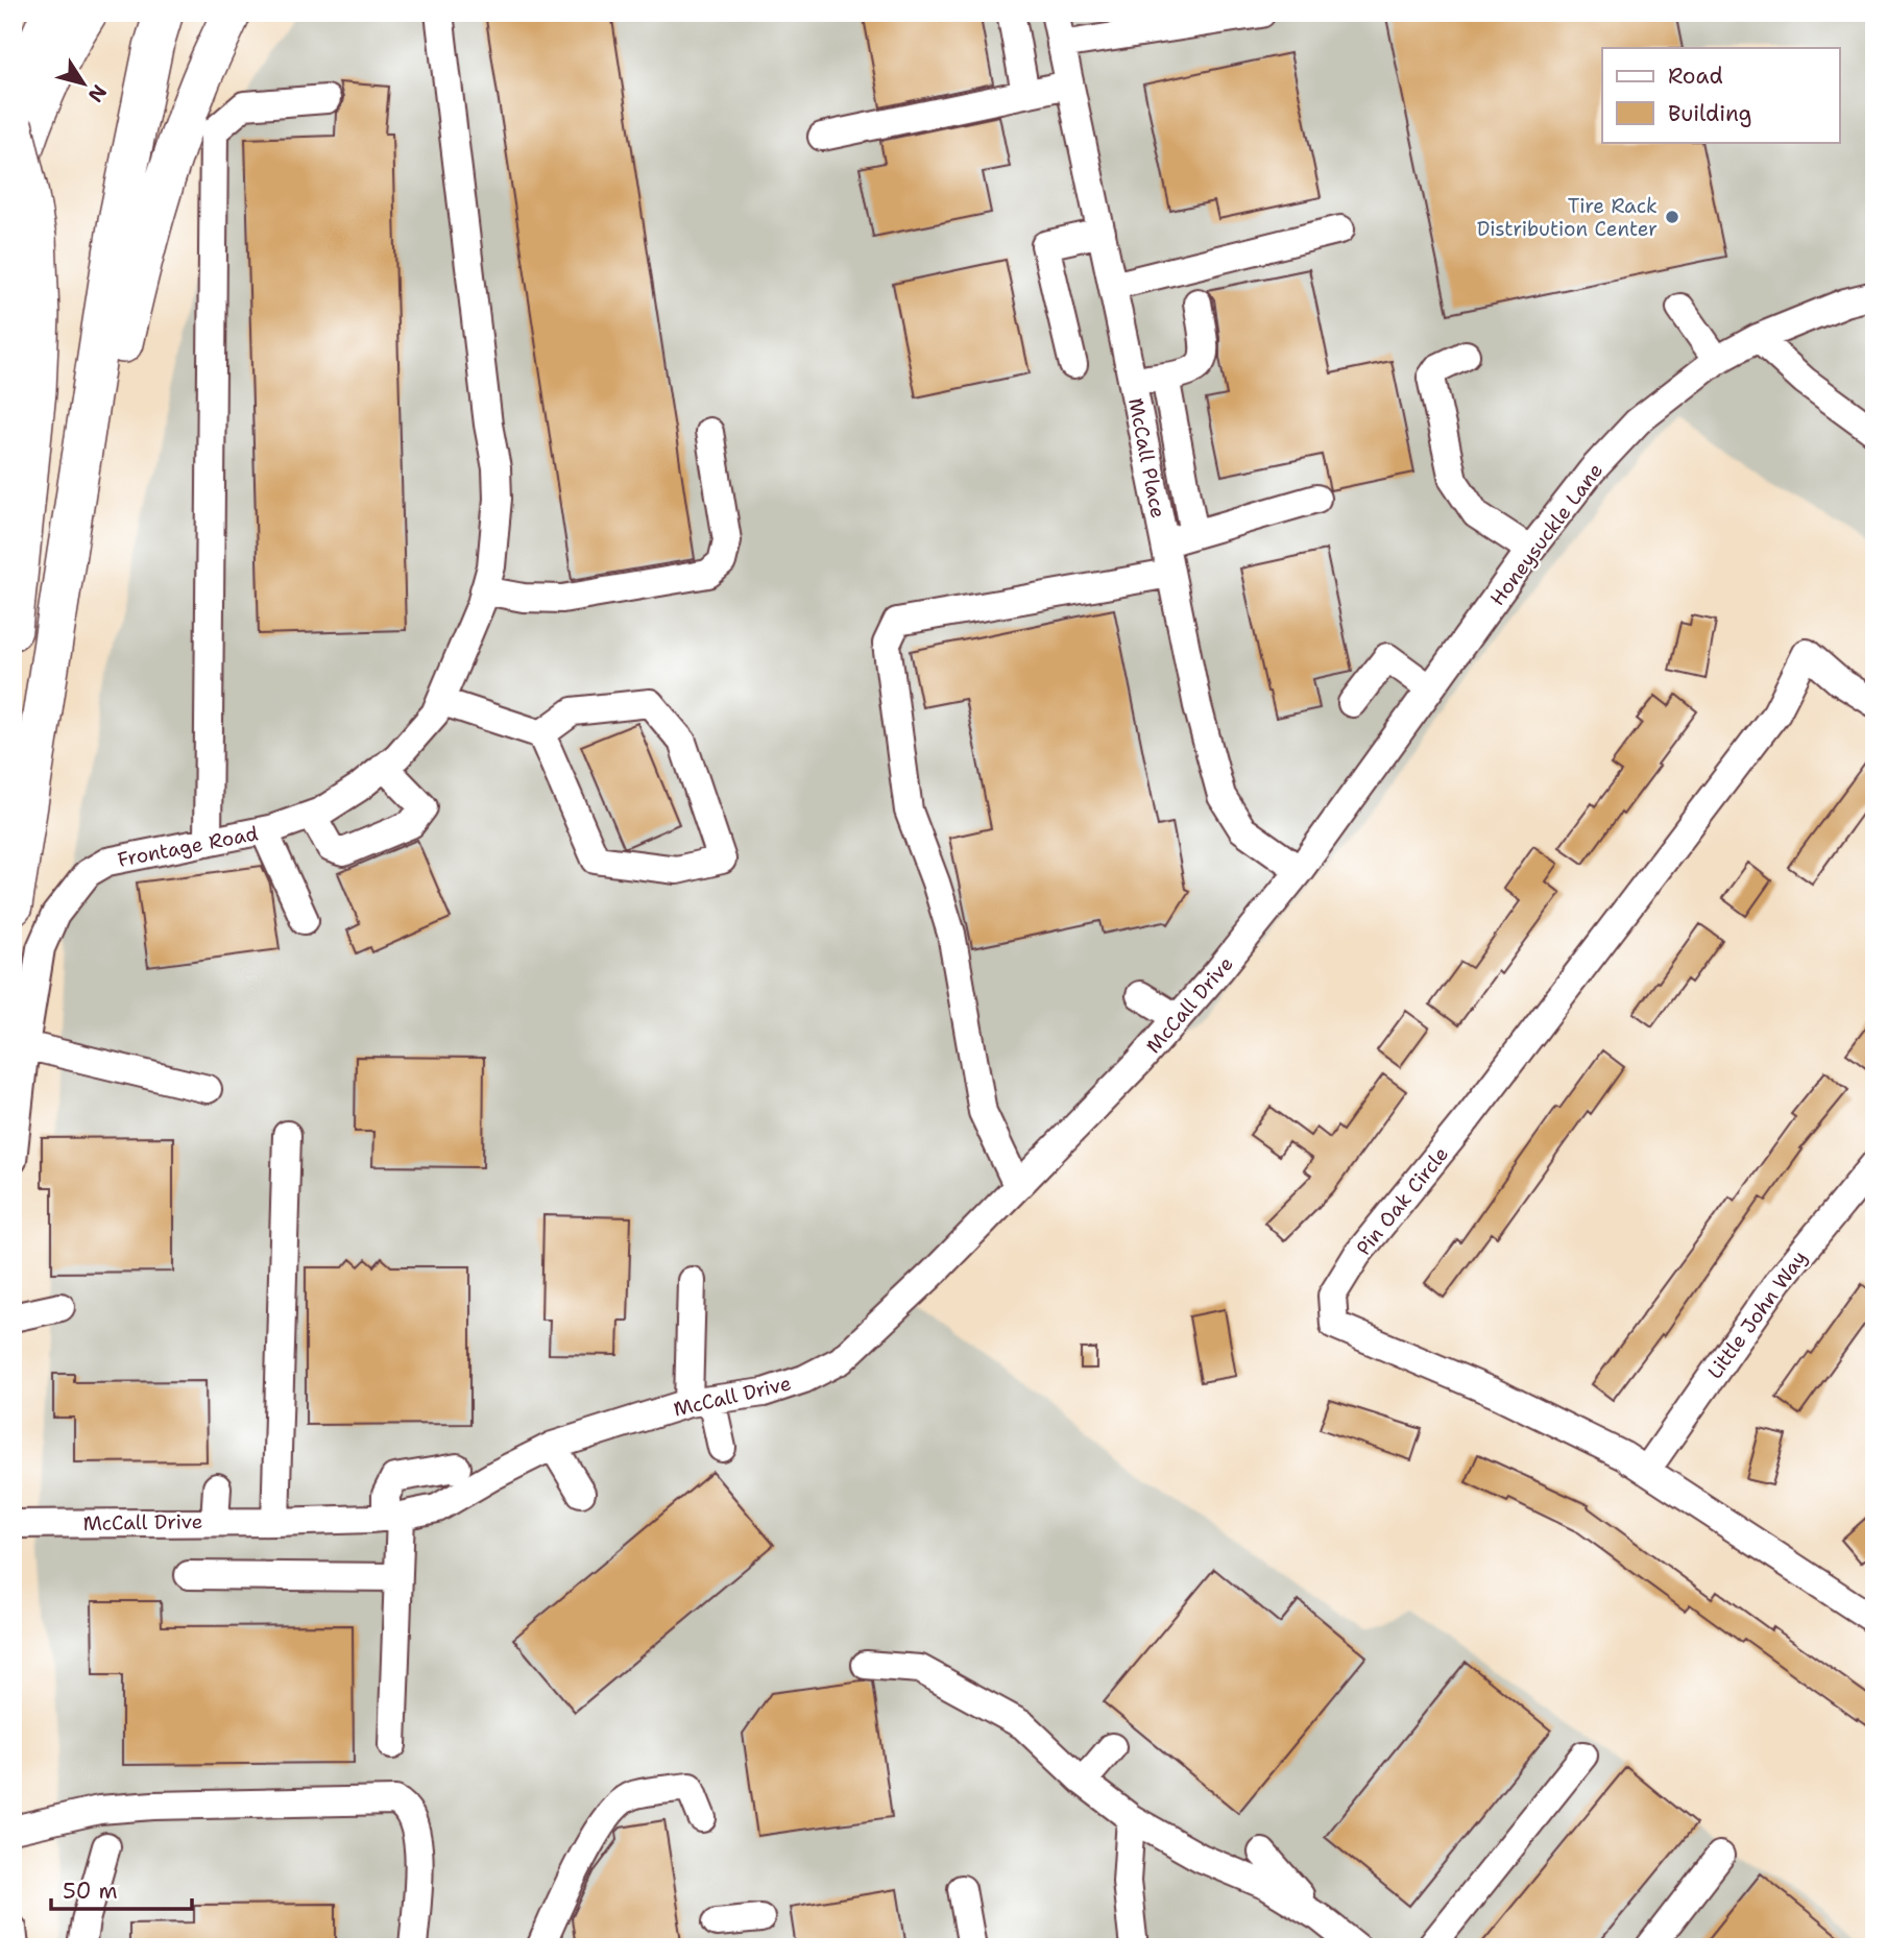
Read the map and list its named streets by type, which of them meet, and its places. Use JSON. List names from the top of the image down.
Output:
{
  "streets": {
    "street": [
      "McCall Place",
      "Honeysuckle Lane",
      "Frontage Road",
      "McCall Drive",
      "Pin Oak Circle",
      "Little John Way"
    ]
  },
  "crossings": [
    ["McCall Place", "Honeysuckle Lane"],
    ["McCall Place", "McCall Drive"],
    ["Honeysuckle Lane", "McCall Drive"],
    ["Pin Oak Circle", "Little John Way"]
  ],
  "places": ["Tire Rack Distribution Center"],
  "legend": ["Road", "Building"],
  "scale_bar": "50 m",
  "north": "bottom right"
}
